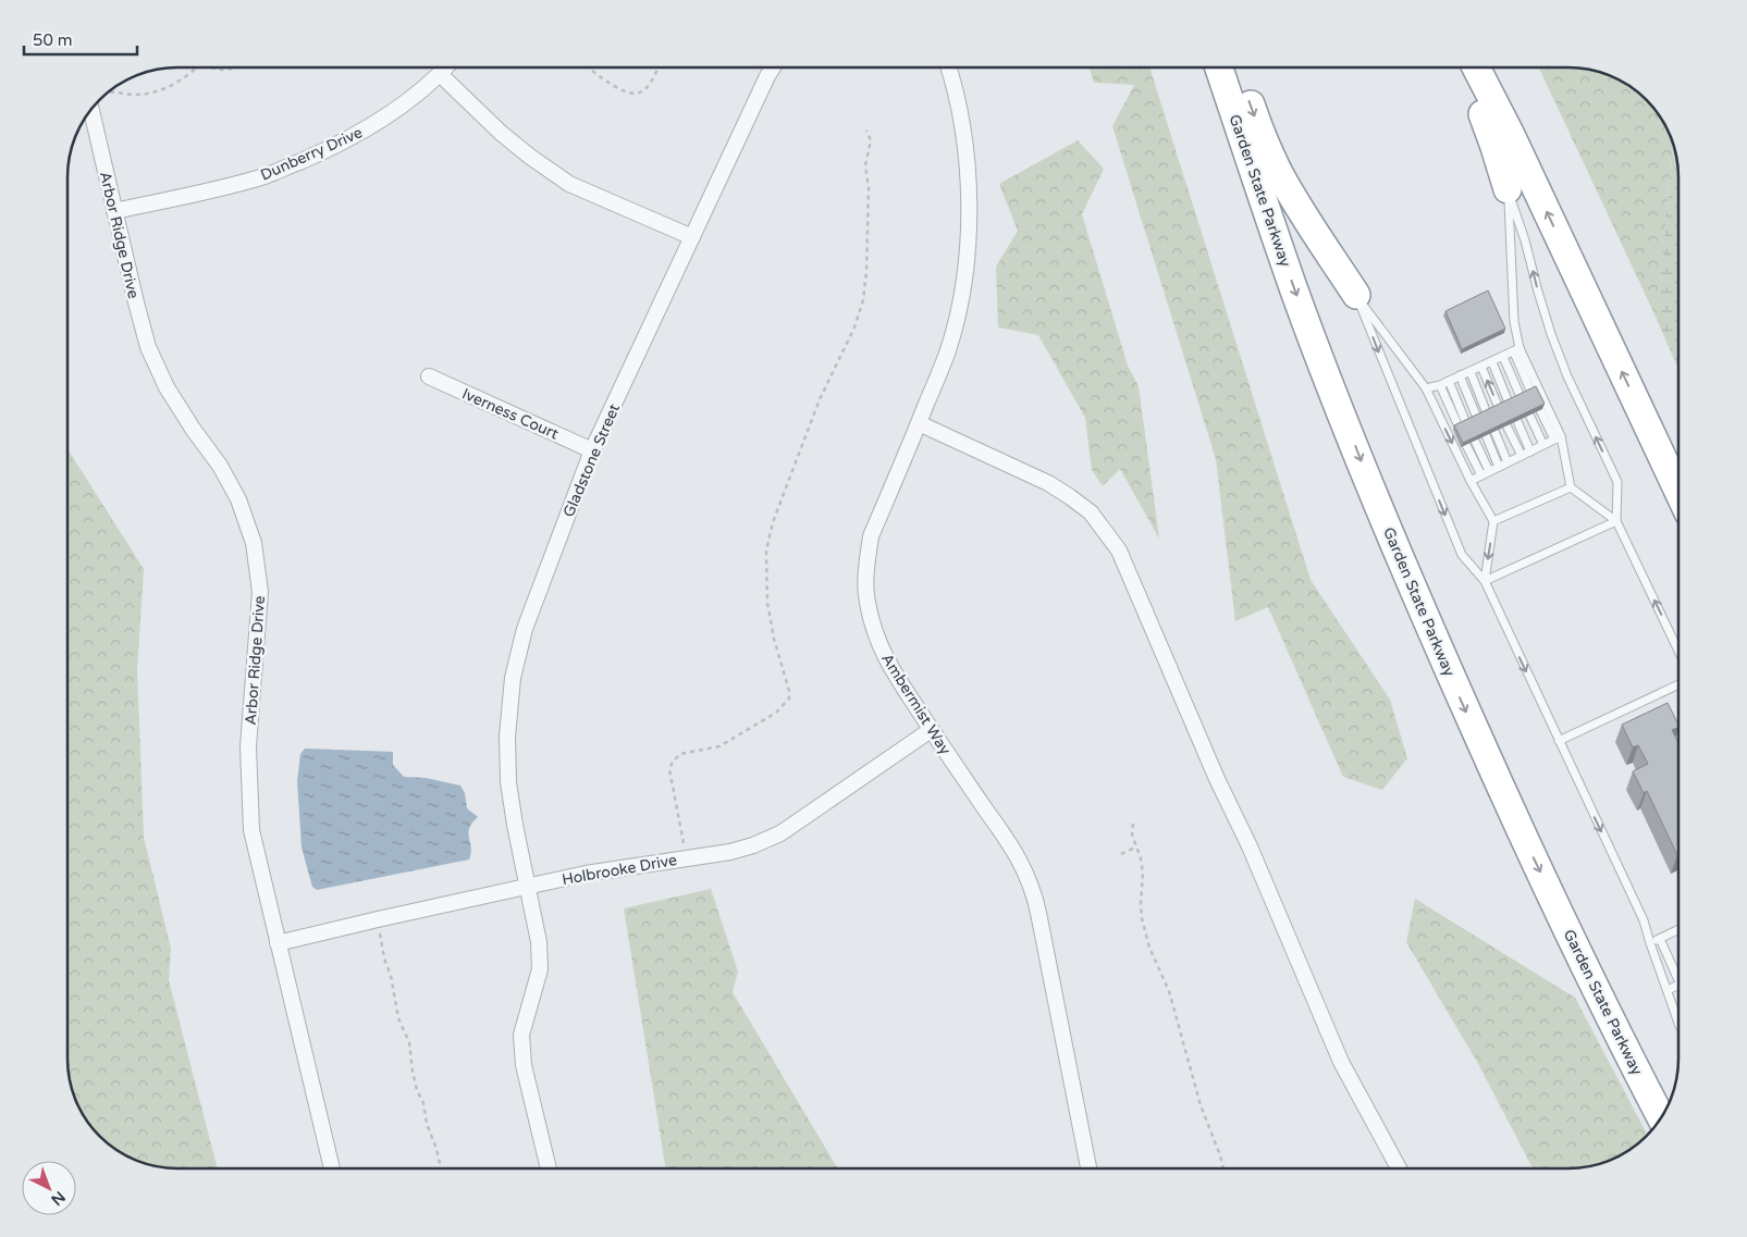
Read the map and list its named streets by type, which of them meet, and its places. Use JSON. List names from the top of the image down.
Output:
{
  "streets": {
    "highway": ["Garden State Parkway"],
    "street": [
      "Dunberry Drive",
      "Arbor Ridge Drive",
      "Iverness Court",
      "Gladstone Street",
      "Ambermist Way",
      "Holbrooke Drive"
    ]
  },
  "crossings": [
    ["Dunberry Drive", "Arbor Ridge Drive"],
    ["Arbor Ridge Drive", "Holbrooke Drive"],
    ["Iverness Court", "Gladstone Street"],
    ["Gladstone Street", "Holbrooke Drive"],
    ["Ambermist Way", "Holbrooke Drive"]
  ],
  "scale_bar": "50 m",
  "north": "bottom right"
}
